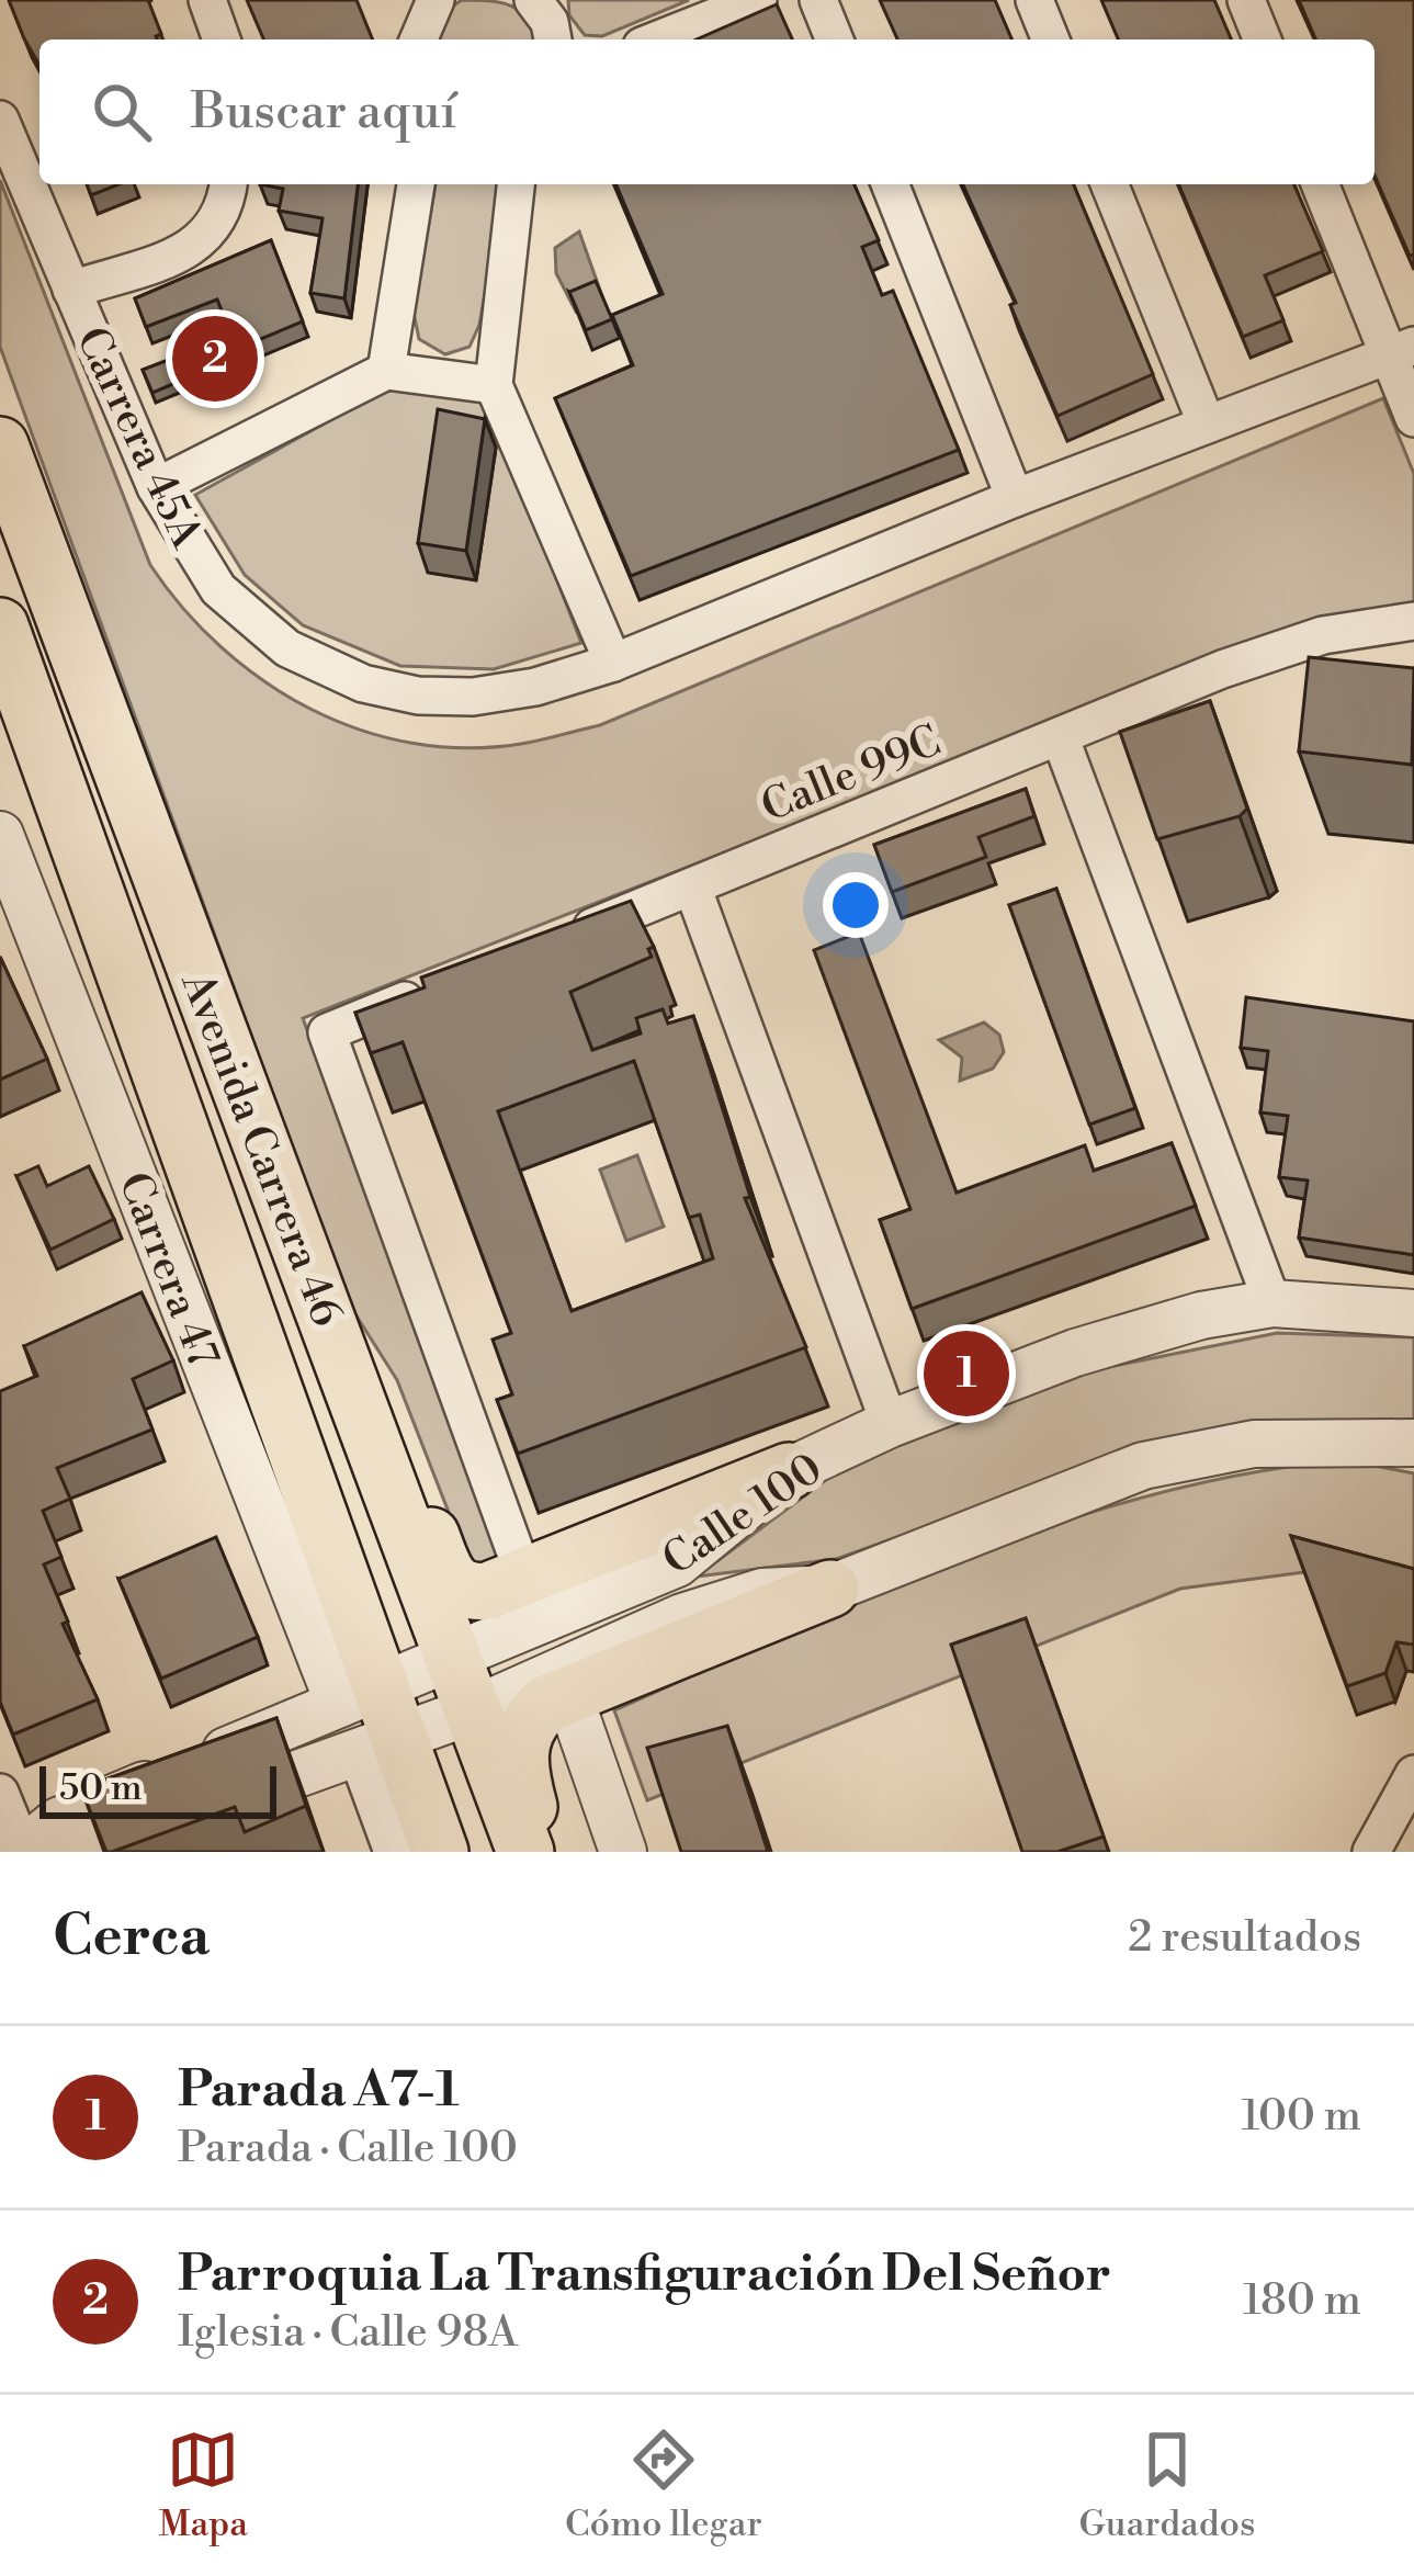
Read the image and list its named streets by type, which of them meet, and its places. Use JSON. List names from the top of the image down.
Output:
{
  "streets": {
    "main road": ["Avenida Carrera 46"],
    "street": [
      "Carrera 45A",
      "Calle 99C",
      "Carrera 47",
      "Calle 100"
    ]
  },
  "crossings": [
    ["Avenida Carrera 46", "Carrera 47"],
    ["Avenida Carrera 46", "Calle 100"],
    ["Carrera 47", "Calle 100"]
  ],
  "scale_bar": "50 m",
  "page": {
    "search": "Buscar aquí",
    "pins": ["2", "1"],
    "scale": "50 m",
    "heading": ["Cerca", "2 resultados"],
    "list": [
      {
        "mark": "1",
        "name": "Parada A7-1",
        "note": "Parada · Calle 100",
        "value": "100 m"
      },
      {
        "mark": "2",
        "name": "Parroquia La Transfiguración Del Señor",
        "note": "Iglesia · Calle 98A",
        "value": "180 m"
      }
    ],
    "nav": ["Mapa", "Cómo llegar", "Guardados"]
  }
}
